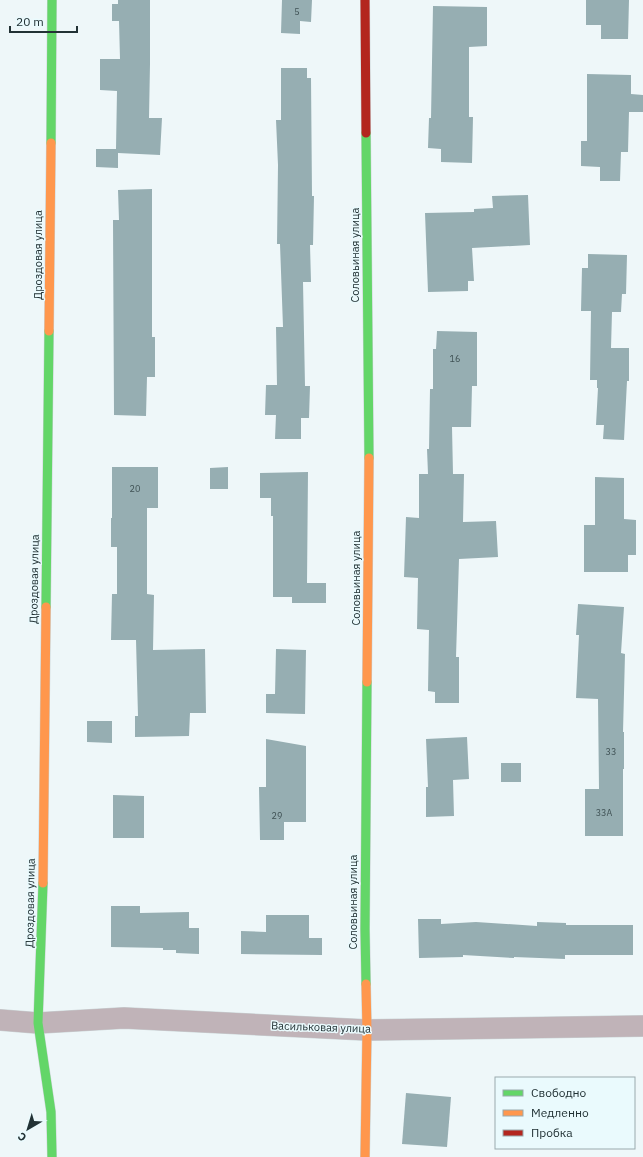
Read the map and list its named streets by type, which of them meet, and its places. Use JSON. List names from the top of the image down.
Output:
{
  "streets": {
    "street": ["Дроздовая улица", "Соловьиная улица", "Васильковая улица"]
  },
  "crossings": [
    ["Дроздовая улица", "Васильковая улица"],
    ["Соловьиная улица", "Васильковая улица"]
  ],
  "house_numbers": [
    "5",
    "16",
    "20",
    "33",
    "33А",
    "29"
  ],
  "legend": ["Свободно", "Медленно", "Пробка"],
  "scale_bar": "20 m",
  "north": "bottom left"
}
